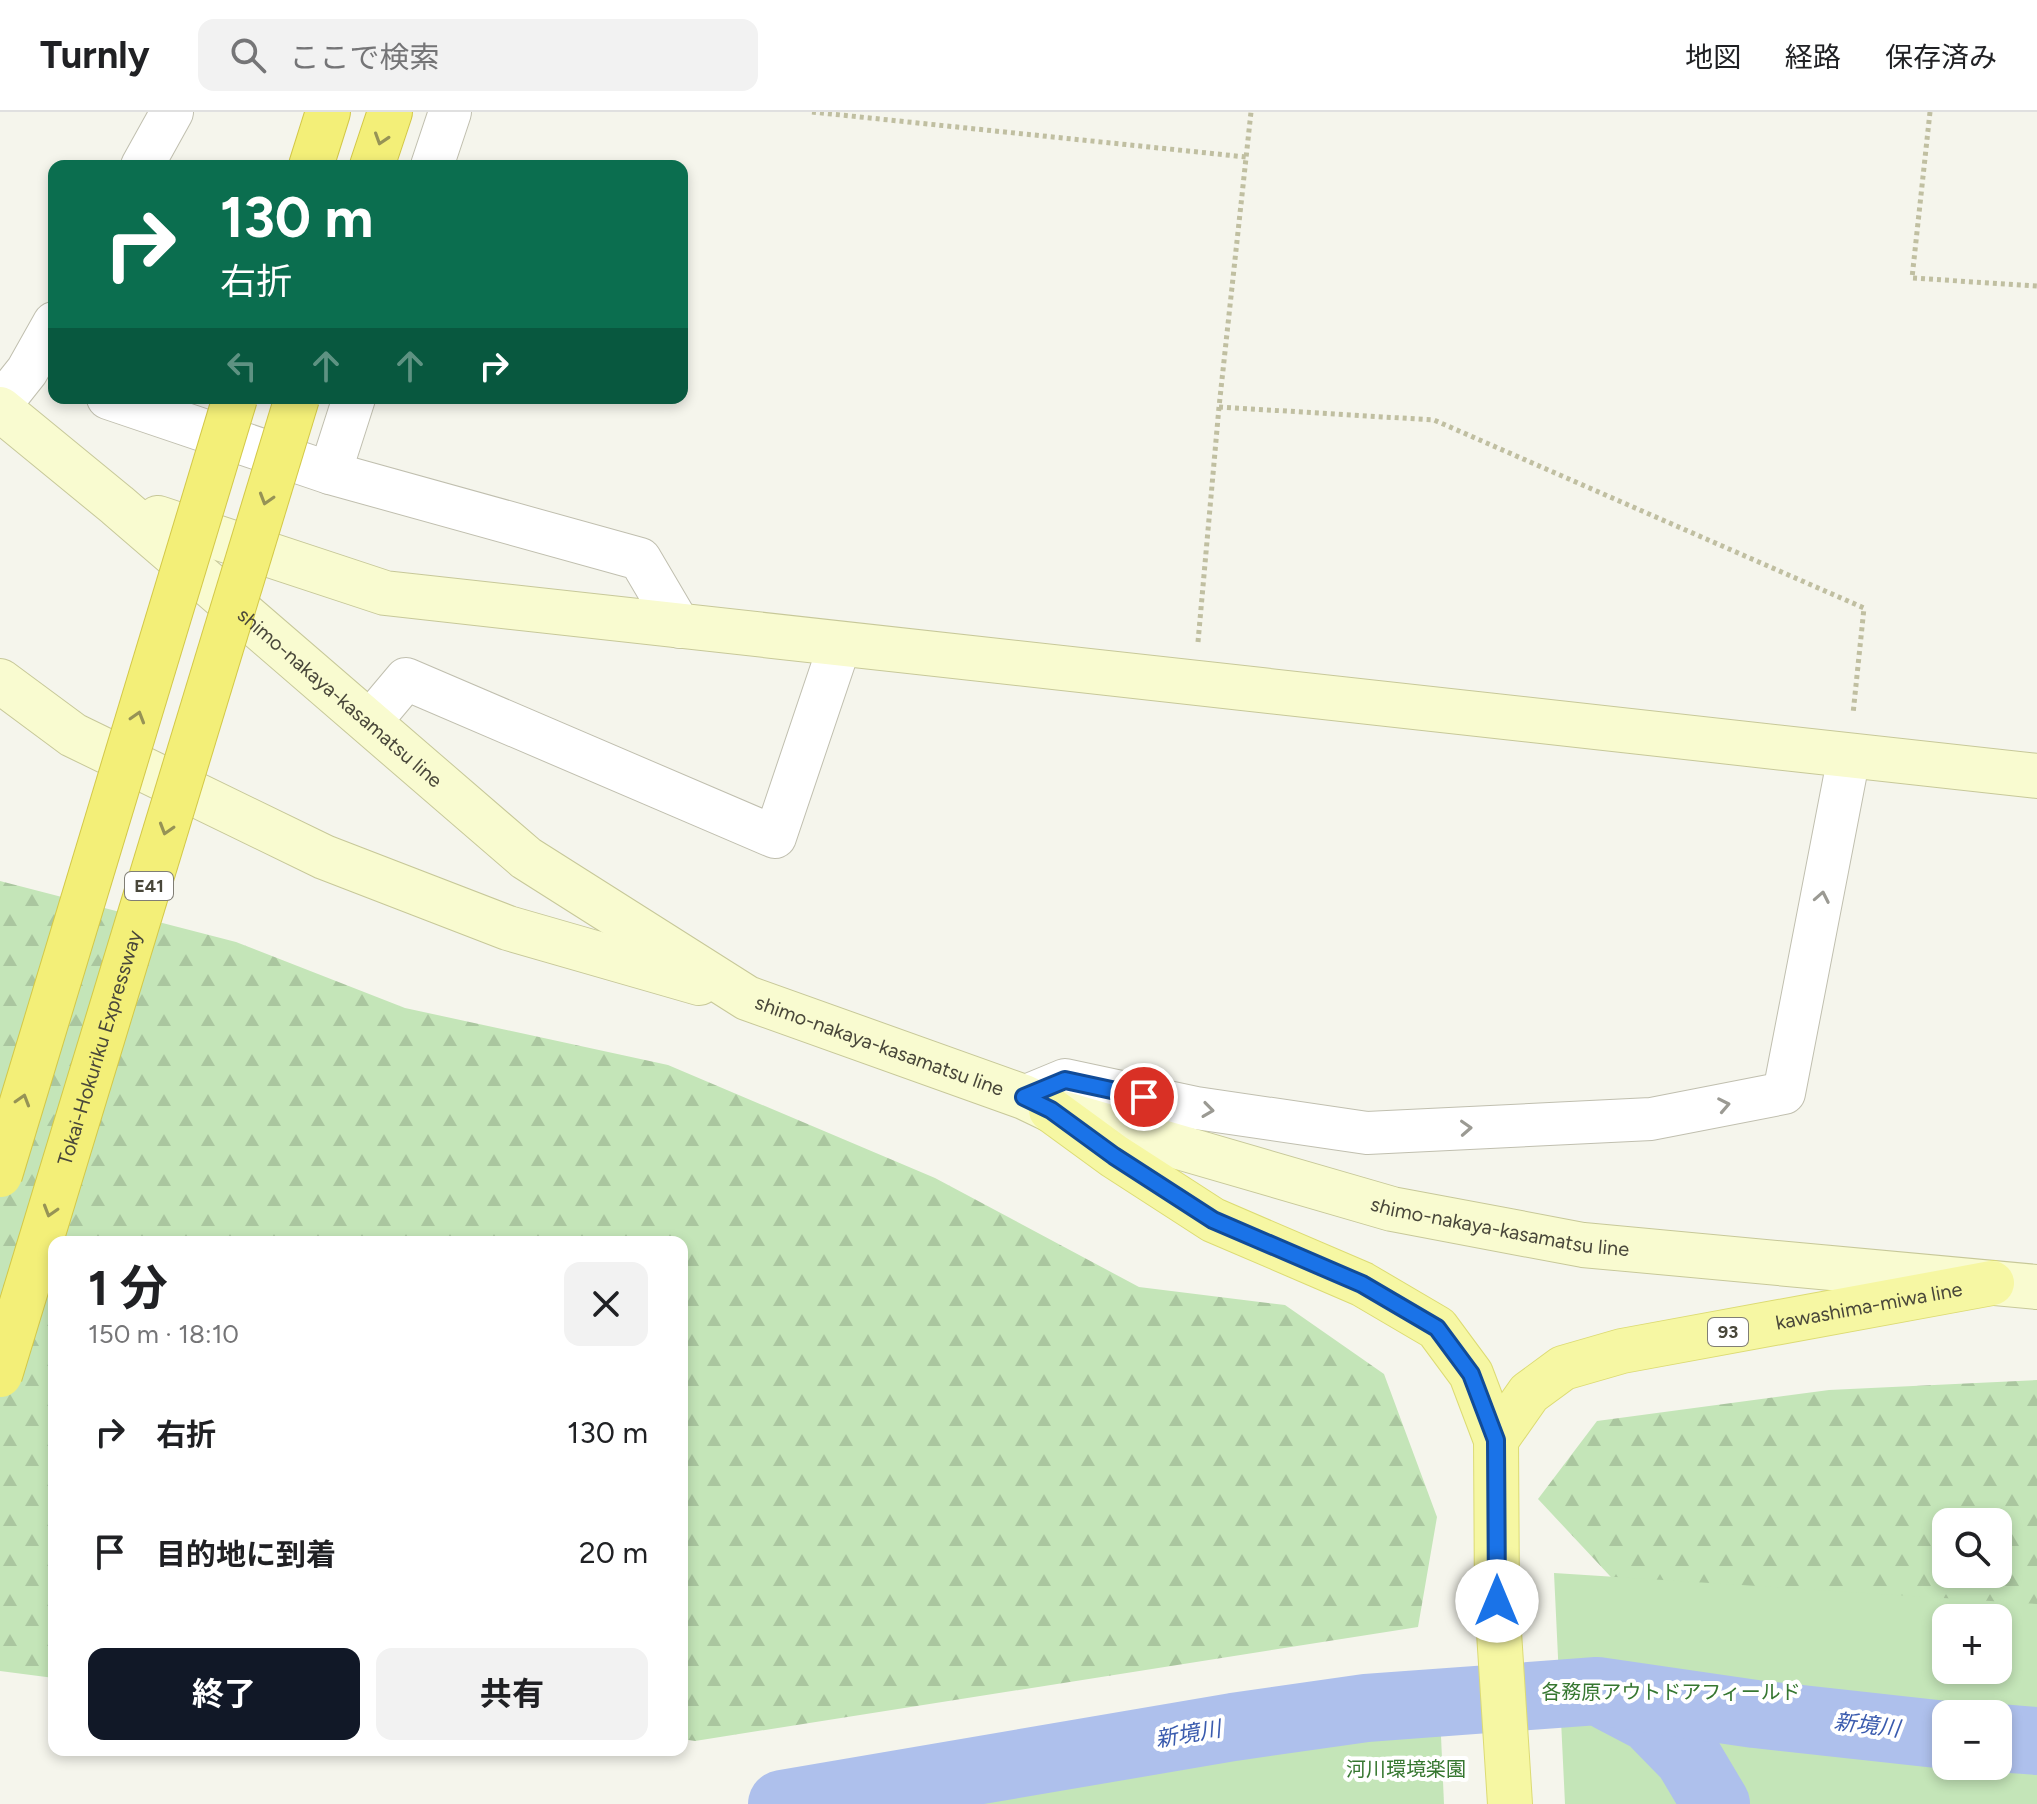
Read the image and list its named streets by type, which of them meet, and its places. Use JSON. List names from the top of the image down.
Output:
{
  "streets": {
    "highway": ["E41", "Tokai-Hokuriku Expressway"],
    "main road": ["kawashima-miwa line", "93"],
    "street": ["shimo-nakaya-kasamatsu line"]
  },
  "crossings": [
    ["shimo-nakaya-kasamatsu line", "kawashima-miwa line"]
  ],
  "water": ["新境川"],
  "parks": ["各務原アウトドアフィールド", "河川環境楽園"],
  "page": {
    "header": "Turnly",
    "search": "ここで検索",
    "nav": ["地図", "経路", "保存済み"],
    "turn": ["130 m", "右折"],
    "heading": ["1 分", "150 m · 18:10"],
    "list": [
      {
        "name": "右折",
        "value": "130 m"
      },
      {
        "name": "目的地に到着",
        "value": "20 m"
      }
    ],
    "map_buttons": ["+", "−"],
    "buttons": ["終了", "共有"]
  }
}
